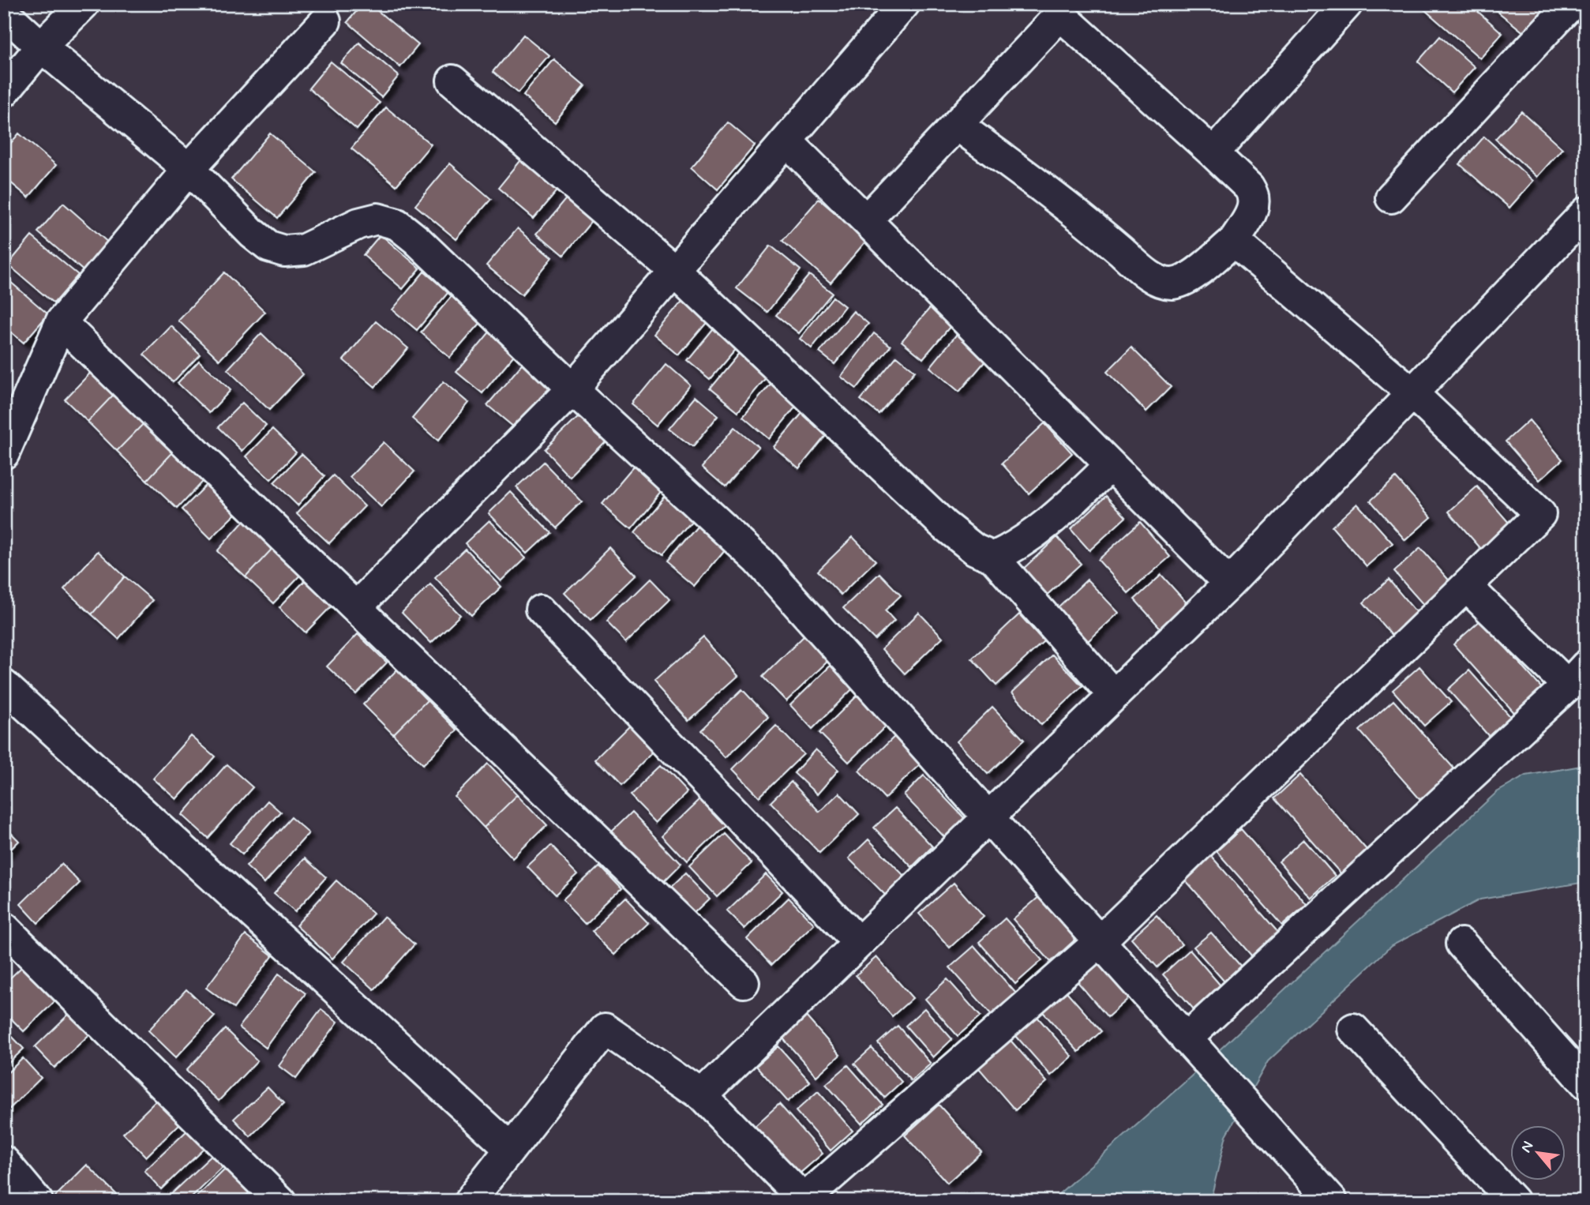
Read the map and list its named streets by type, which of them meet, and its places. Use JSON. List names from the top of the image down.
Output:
{
  "north": "top left"
}
